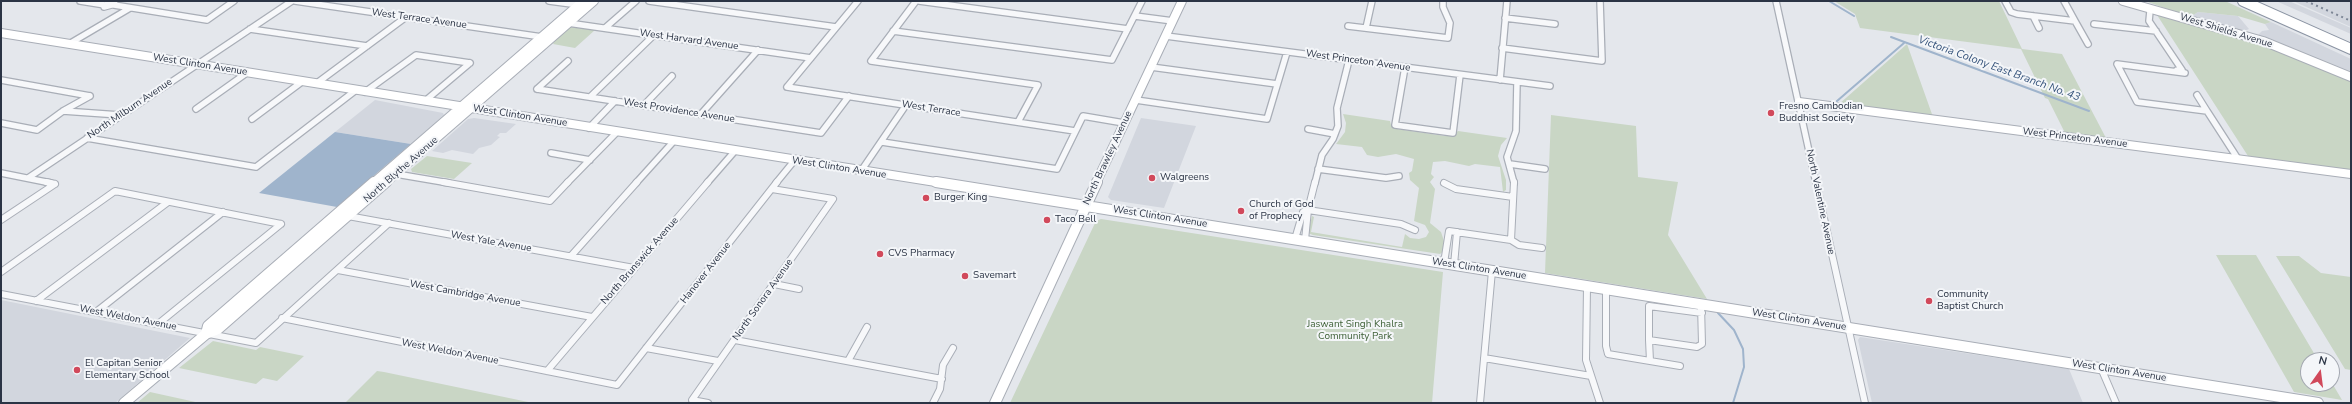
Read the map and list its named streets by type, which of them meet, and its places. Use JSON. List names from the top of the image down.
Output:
{
  "streets": {
    "street": [
      "West Terrace Avenue",
      "West Shields Avenue",
      "West Harvard Avenue",
      "West Princeton Avenue",
      "West Clinton Avenue",
      "North Milburn Avenue",
      "West Terrace",
      "West Providence Avenue",
      "North Brawley Avenue",
      "North Blythe Avenue",
      "North Valentine Avenue",
      "West Yale Avenue",
      "North Brunswick Avenue",
      "Hanover Avenue",
      "West Cambridge Avenue",
      "North Sonora Avenue",
      "West Weldon Avenue"
    ]
  },
  "crossings": [
    ["West Terrace Avenue", "North Blythe Avenue"],
    ["West Harvard Avenue", "West Terrace"],
    ["West Harvard Avenue", "North Blythe Avenue"],
    ["West Princeton Avenue", "North Brawley Avenue"],
    ["West Princeton Avenue", "North Valentine Avenue"],
    ["West Clinton Avenue", "North Milburn Avenue"],
    ["West Clinton Avenue", "North Brawley Avenue"],
    ["West Clinton Avenue", "North Blythe Avenue"],
    ["West Clinton Avenue", "North Valentine Avenue"],
    ["West Clinton Avenue", "North Brunswick Avenue"],
    ["West Clinton Avenue", "Hanover Avenue"],
    ["West Terrace", "West Providence Avenue"],
    ["North Blythe Avenue", "West Yale Avenue"],
    ["North Blythe Avenue", "West Weldon Avenue"],
    ["West Yale Avenue", "North Brunswick Avenue"],
    ["North Brunswick Avenue", "West Cambridge Avenue"],
    ["North Brunswick Avenue", "West Weldon Avenue"],
    ["Hanover Avenue", "North Sonora Avenue"],
    ["Hanover Avenue", "West Weldon Avenue"]
  ],
  "water": ["Victoria Colony East Branch No. 43"],
  "parks": ["Jaswant Singh Khalra Community Park"],
  "places": [
    "Fresno Cambodian Buddhist Society",
    "Walgreens",
    "Burger King",
    "Church of God of Prophecy",
    "Taco Bell",
    "CVS Pharmacy",
    "Savemart",
    "Community Baptist Church",
    "El Capitan Senior Elementary School"
  ],
  "north": "top"
}
